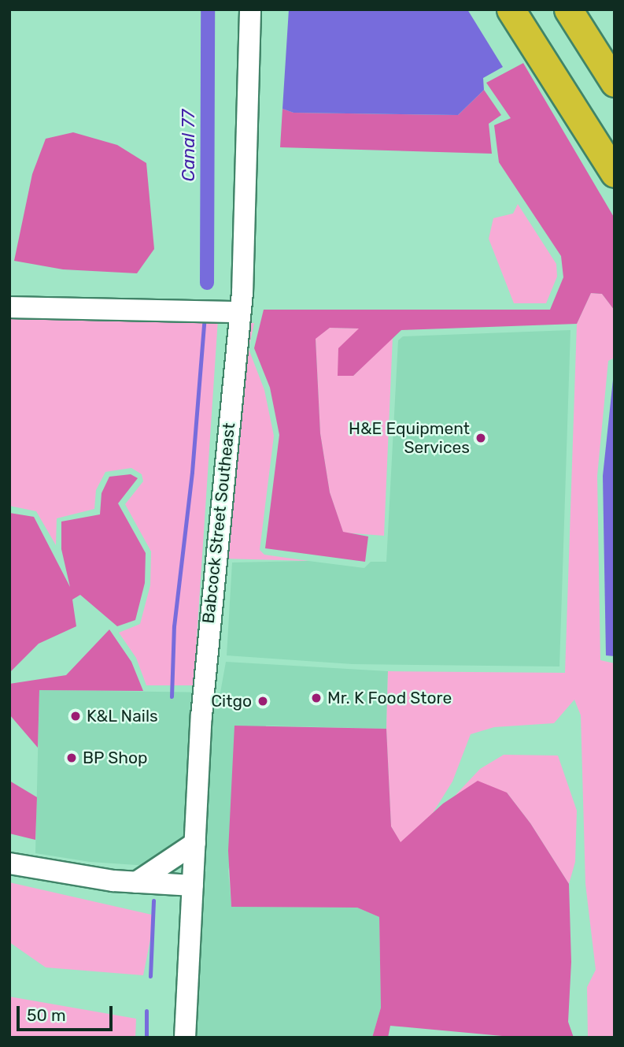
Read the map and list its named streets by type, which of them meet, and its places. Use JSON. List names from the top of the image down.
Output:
{
  "streets": {
    "main road": ["Babcock Street Southeast"]
  },
  "water": ["Canal 77"],
  "places": [
    "H&E Equipment Services",
    "Mr. K Food Store",
    "Citgo",
    "K&L Nails",
    "BP Shop"
  ],
  "scale_bar": "50 m"
}
